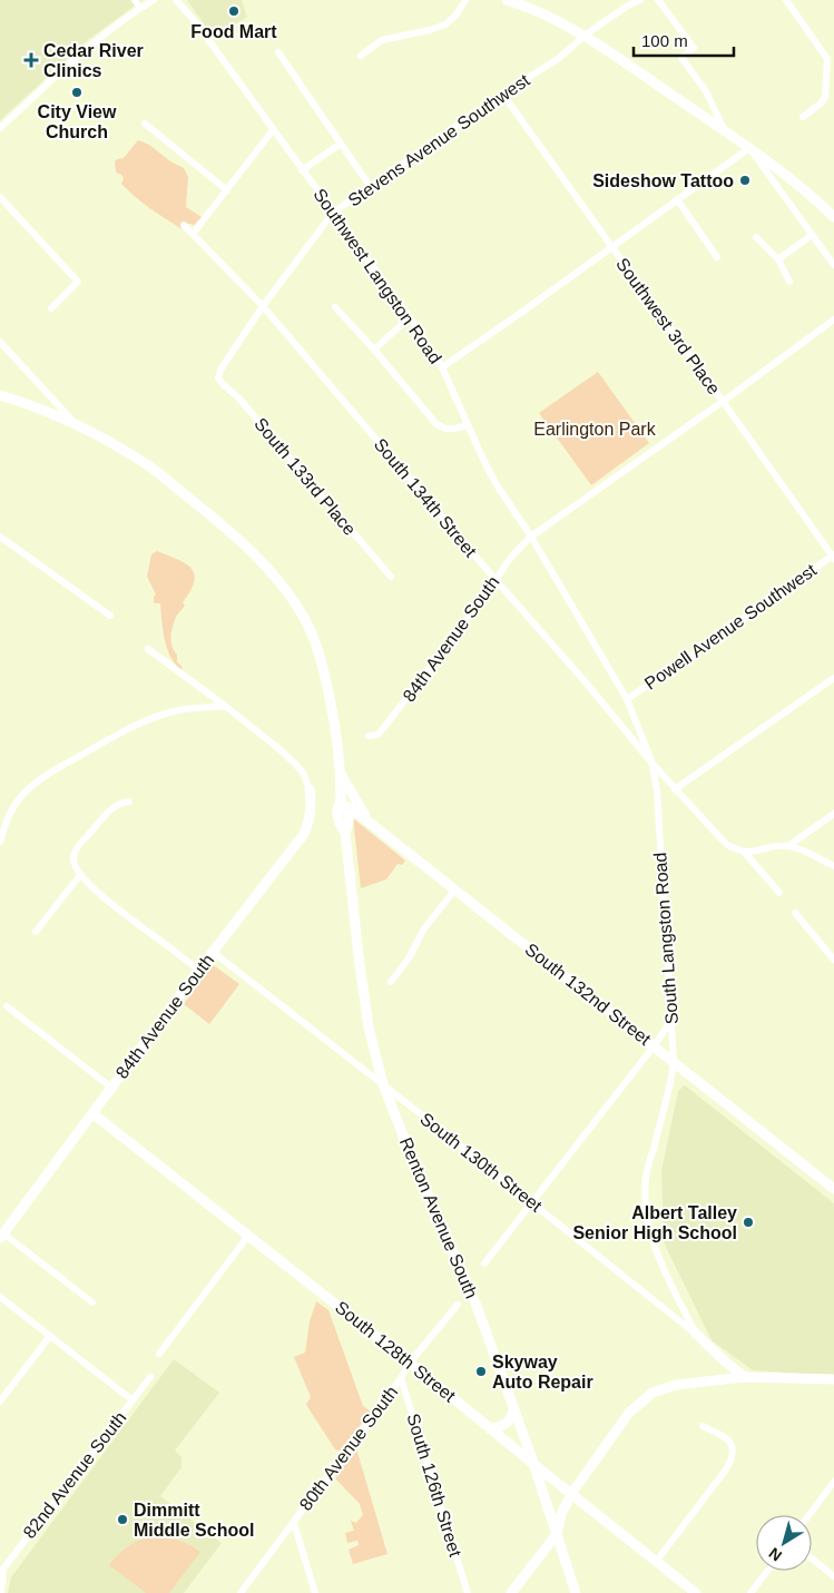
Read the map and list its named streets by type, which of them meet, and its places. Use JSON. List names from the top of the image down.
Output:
{
  "streets": {
    "street": [
      "Stevens Avenue Southwest",
      "Southwest Langston Road",
      "Southwest 3rd Place",
      "South 133rd Place",
      "South 134th Street",
      "Powell Avenue Southwest",
      "84th Avenue South",
      "South Langston Road",
      "South 132nd Street",
      "South 130th Street",
      "Renton Avenue South",
      "South 128th Street",
      "80th Avenue South",
      "82nd Avenue South",
      "South 126th Street"
    ]
  },
  "crossings": [
    ["Stevens Avenue Southwest", "Southwest Langston Road"],
    ["Stevens Avenue Southwest", "Southwest 3rd Place"],
    ["Stevens Avenue Southwest", "South 133rd Place"],
    ["Stevens Avenue Southwest", "South 134th Street"],
    ["Southwest Langston Road", "South 134th Street"],
    ["Southwest Langston Road", "Powell Avenue Southwest"],
    ["Southwest Langston Road", "84th Avenue South"],
    ["Southwest Langston Road", "South Langston Road"],
    ["Southwest 3rd Place", "Powell Avenue Southwest"],
    ["Southwest 3rd Place", "84th Avenue South"],
    ["South 134th Street", "84th Avenue South"],
    ["South 134th Street", "South Langston Road"],
    ["84th Avenue South", "South 130th Street"],
    ["84th Avenue South", "South 128th Street"],
    ["South Langston Road", "South 132nd Street"],
    ["South Langston Road", "South 130th Street"],
    ["South 132nd Street", "Renton Avenue South"],
    ["South 130th Street", "Renton Avenue South"],
    ["Renton Avenue South", "South 128th Street"],
    ["South 128th Street", "80th Avenue South"],
    ["80th Avenue South", "South 126th Street"]
  ],
  "parks": ["Earlington Park"],
  "places": {
    "other": [
      "Food Mart",
      "City View Church",
      "Sideshow Tattoo",
      "Albert Talley Senior High School",
      "Skyway Auto Repair",
      "Dimmitt Middle School"
    ],
    "health": ["Cedar River Clinics"]
  },
  "scale_bar": "100 m",
  "north": "bottom left"
}
